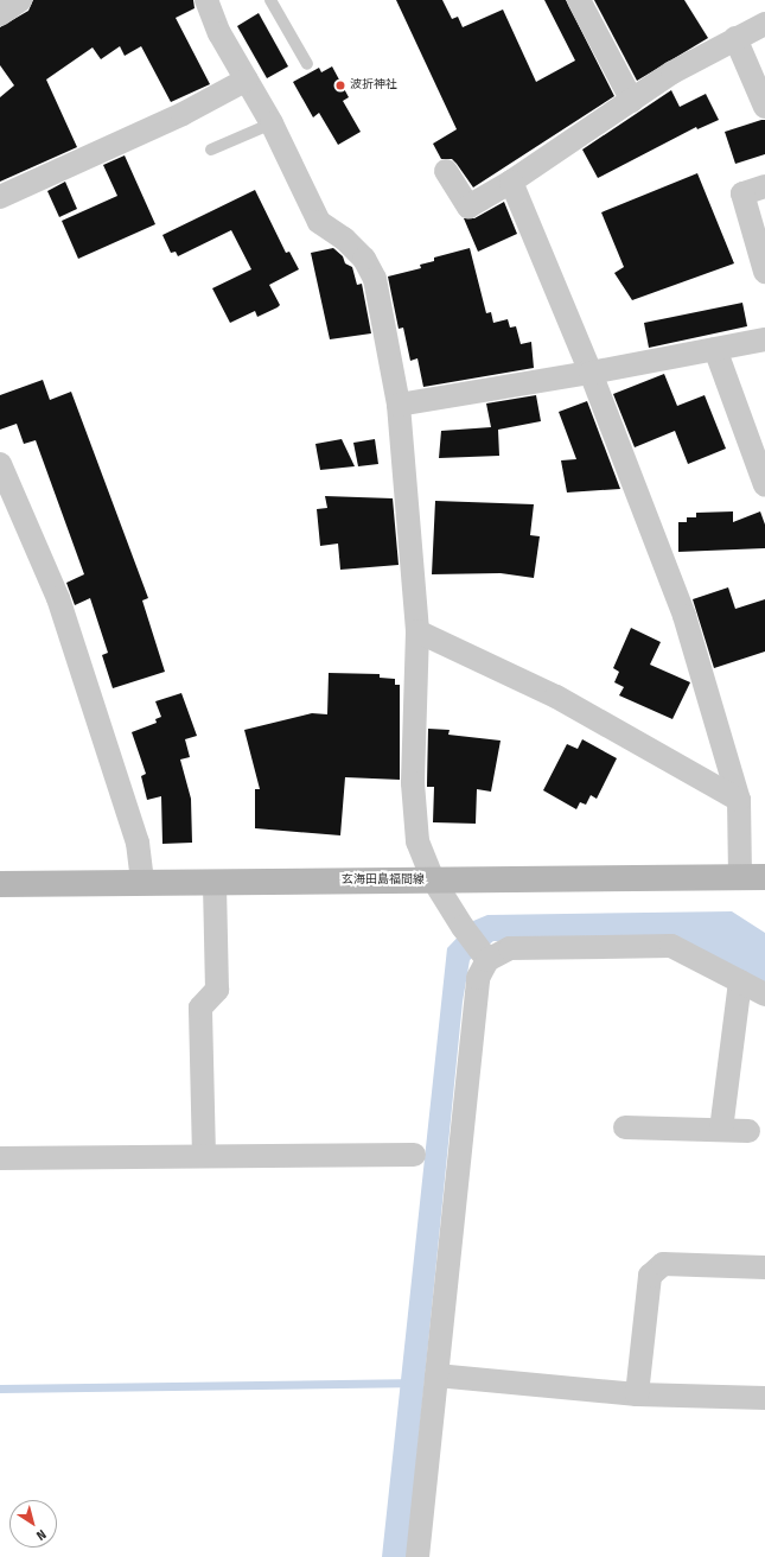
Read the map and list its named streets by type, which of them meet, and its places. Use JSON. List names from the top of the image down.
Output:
{
  "streets": {
    "main road": ["玄海田島福間線"]
  },
  "places": ["波折神社"],
  "north": "bottom right"
}
